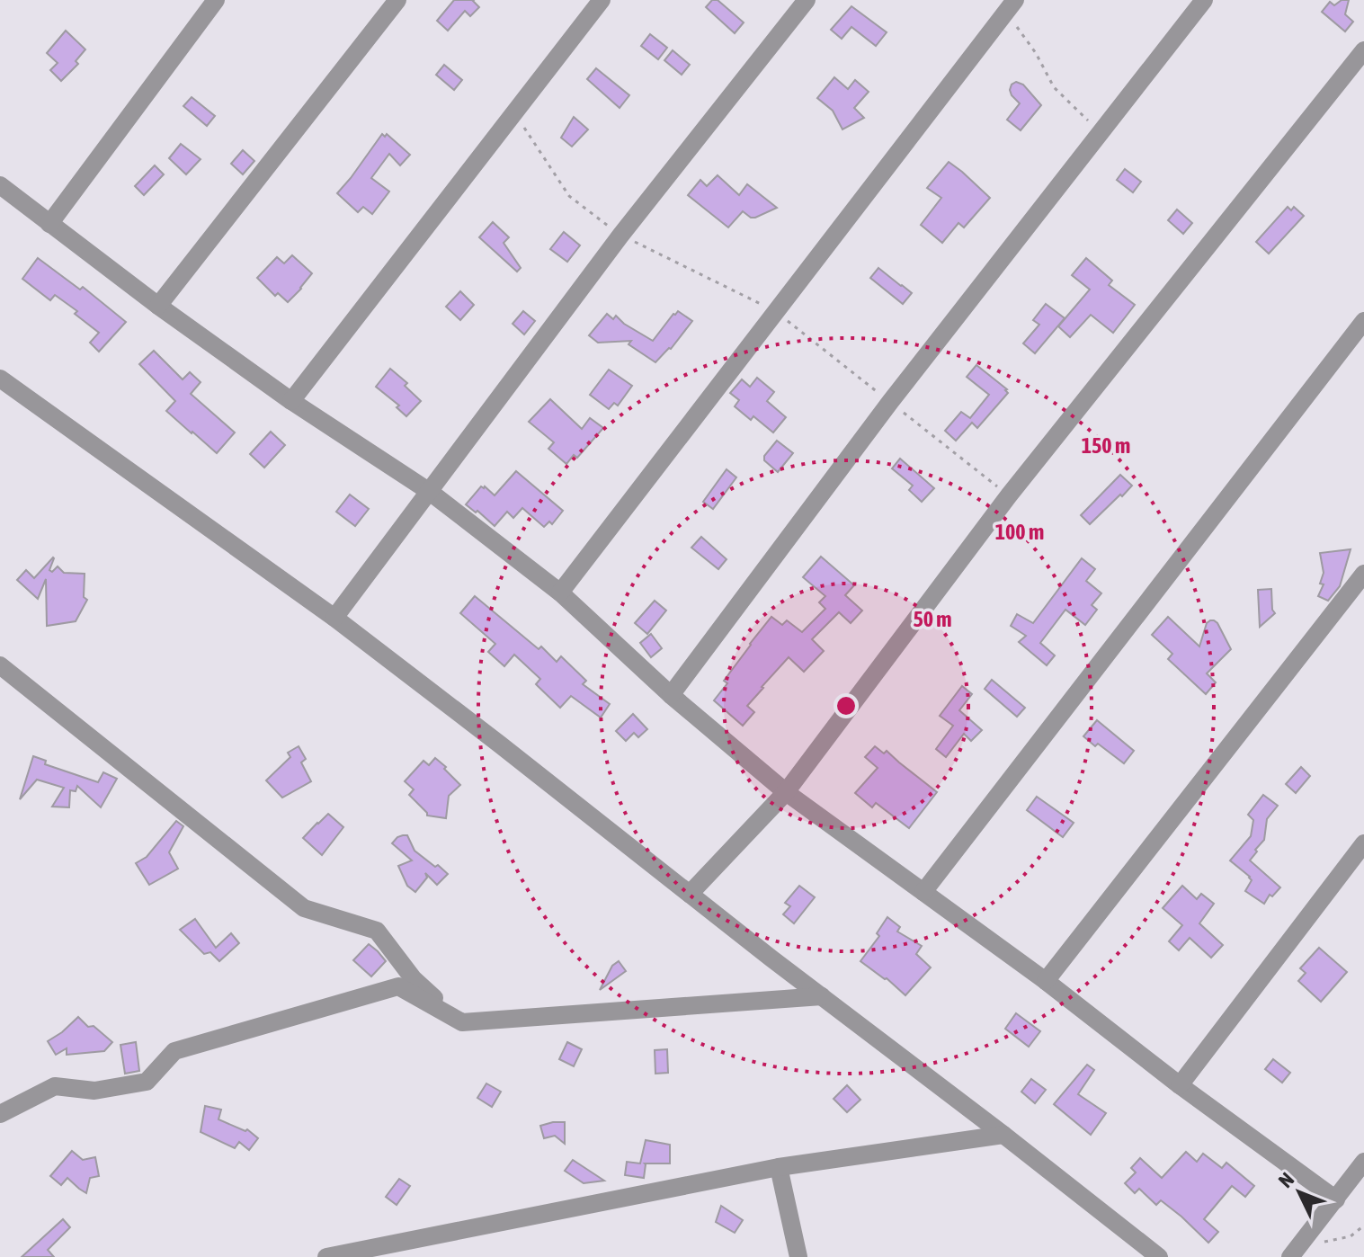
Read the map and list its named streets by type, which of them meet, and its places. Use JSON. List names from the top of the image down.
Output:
{
  "north": "top left",
  "rings": ["150 m", "100 m", "50 m"]
}
